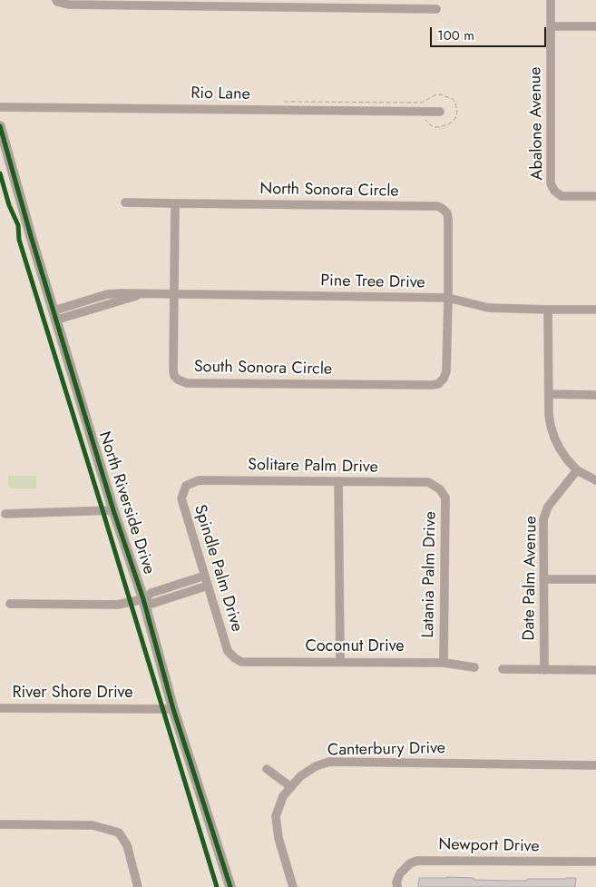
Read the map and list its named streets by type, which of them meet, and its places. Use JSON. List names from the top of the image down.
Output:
{
  "streets": {
    "street": [
      "Rio Lane",
      "Abalone Avenue",
      "North Sonora Circle",
      "Pine Tree Drive",
      "South Sonora Circle",
      "Solitare Palm Drive",
      "North Riverside Drive",
      "Spindle Palm Drive",
      "Latania Palm Drive",
      "Date Palm Avenue",
      "Coconut Drive",
      "River Shore Drive",
      "Canterbury Drive",
      "Newport Drive"
    ]
  },
  "crossings": [
    ["North Sonora Circle", "Pine Tree Drive"],
    ["North Sonora Circle", "South Sonora Circle"],
    ["Pine Tree Drive", "South Sonora Circle"],
    ["Pine Tree Drive", "North Riverside Drive"],
    ["Solitare Palm Drive", "Spindle Palm Drive"],
    ["Solitare Palm Drive", "Latania Palm Drive"],
    ["North Riverside Drive", "River Shore Drive"],
    ["Spindle Palm Drive", "Coconut Drive"],
    ["Latania Palm Drive", "Coconut Drive"]
  ],
  "scale_bar": "100 m"
}
